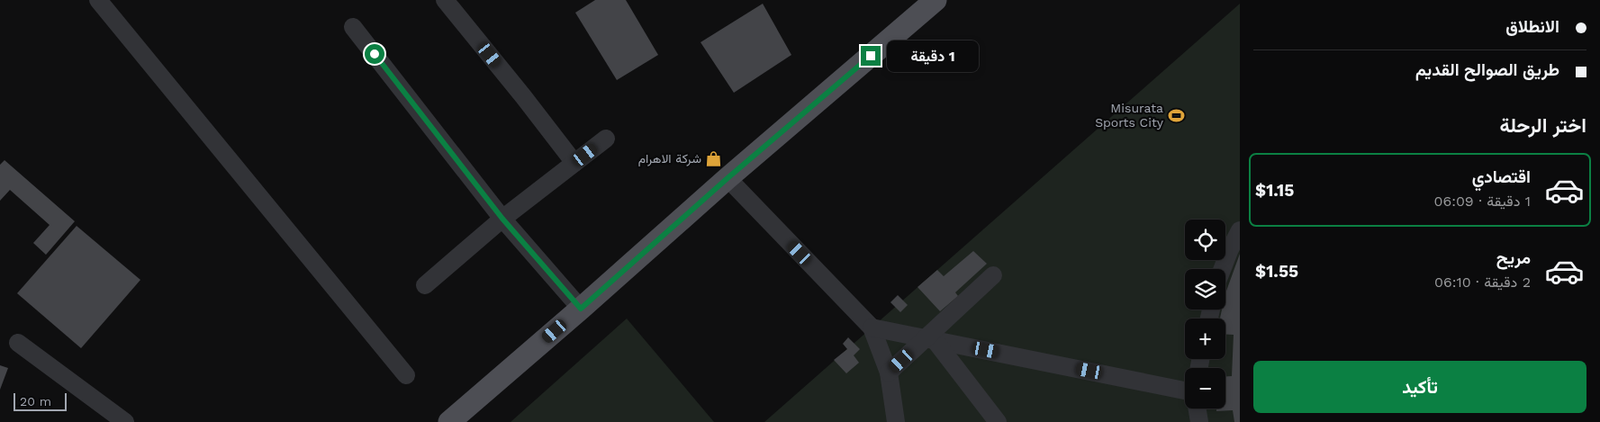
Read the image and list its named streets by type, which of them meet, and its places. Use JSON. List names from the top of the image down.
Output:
{
  "places": {
    "sports": ["Misurata Sports City"],
    "shop": ["شركة الاهرام"]
  },
  "scale_bar": "20 m",
  "page": {
    "banner": ["الانطلاق", "طريق الصوالح القديم"],
    "bubble": "1 دقيقة",
    "heading": "اختر الرحلة",
    "list": [
      {
        "name": "اقتصادي",
        "note": "1 دقيقة · 06:09",
        "value": "$1.15"
      },
      {
        "name": "مريح",
        "note": "2 دقيقة · 06:10",
        "value": "$1.55"
      }
    ],
    "map_buttons": ["+", "−"],
    "buttons": "تأكيد",
    "scale": "20 m"
  }
}
